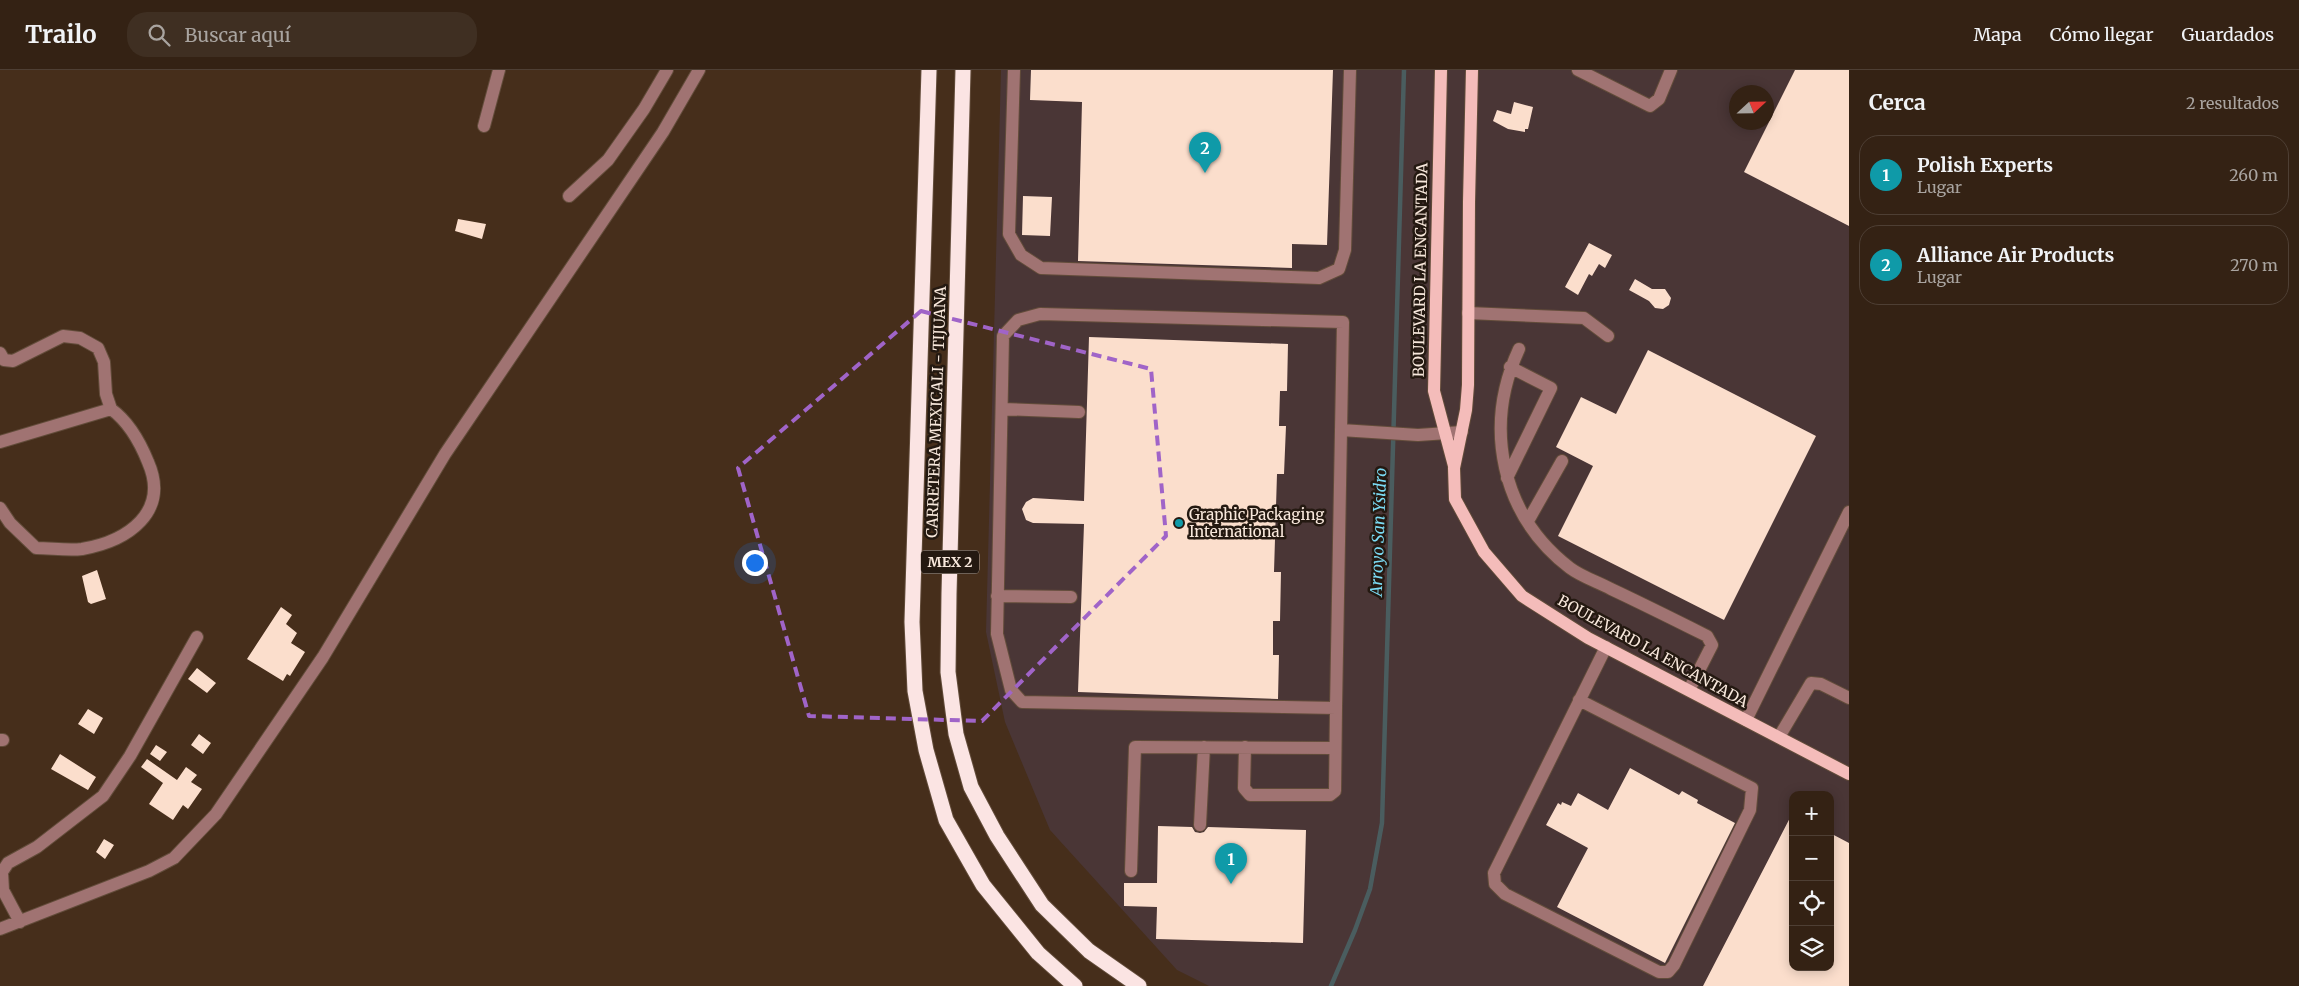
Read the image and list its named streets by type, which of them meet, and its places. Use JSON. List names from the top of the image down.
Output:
{
  "streets": {
    "highway": ["CARRETERA MEXICALI - TIJUANA", "MEX 2"],
    "main road": ["BOULEVARD LA ENCANTADA"]
  },
  "water": ["Arroyo San Ysidro"],
  "places": ["Graphic Packaging International"],
  "north": "right",
  "page": {
    "header": "Trailo",
    "search": "Buscar aquí",
    "nav": ["Mapa", "Cómo llegar", "Guardados"],
    "heading": ["Cerca", "2 resultados"],
    "pins": ["2", "1"],
    "list": [
      {
        "mark": "1",
        "name": "Polish Experts",
        "note": "Lugar",
        "value": "260 m"
      },
      {
        "mark": "2",
        "name": "Alliance Air Products",
        "note": "Lugar",
        "value": "270 m"
      }
    ],
    "map_buttons": ["+", "−"]
  }
}
